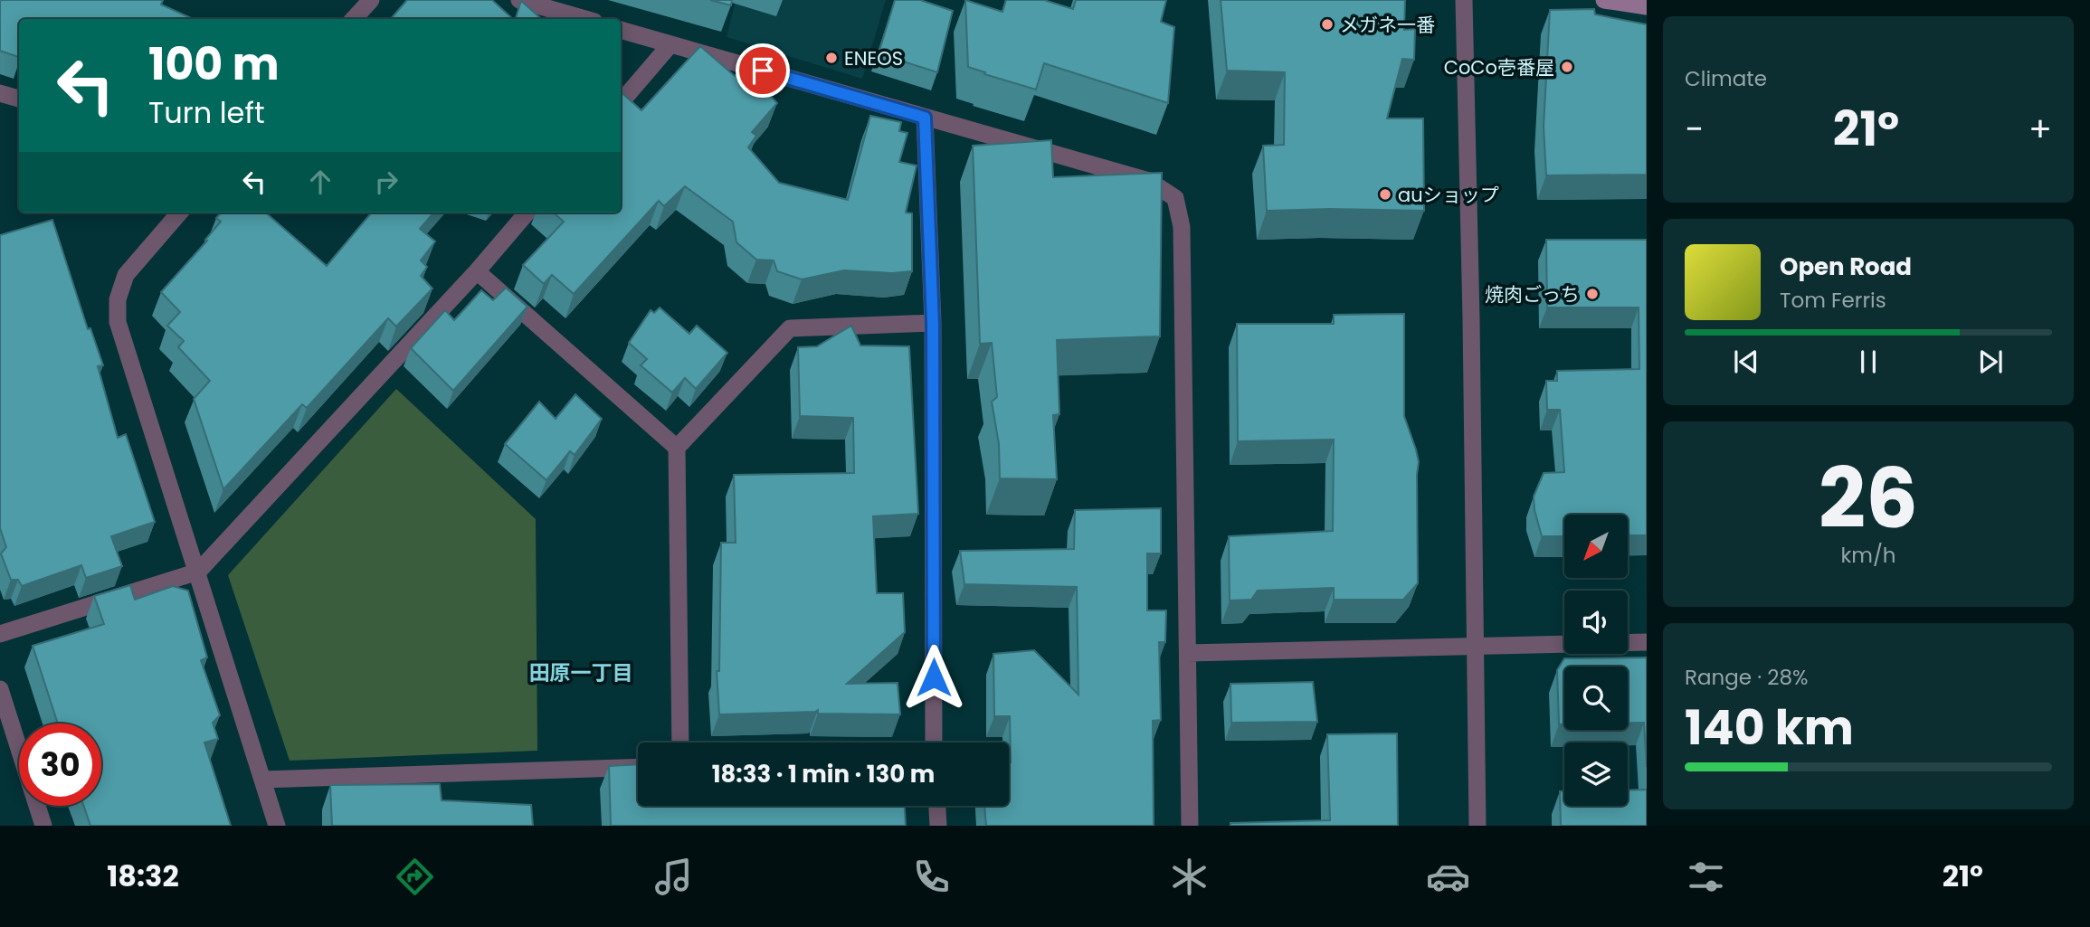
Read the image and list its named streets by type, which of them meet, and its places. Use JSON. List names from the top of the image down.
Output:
{
  "districts": ["田原一丁目"],
  "places": [
    "メガネ一番",
    "ENEOS",
    "CoCo壱番屋",
    "auショップ",
    "焼肉ごっち"
  ],
  "north": "bottom left",
  "page": {
    "tile": [
      "Climate",
      ["26", "km/h"],
      ["Range · 28%", "140 km"]
    ],
    "turn": ["100 m", "Turn left"],
    "heat": ["−", "21°", "+"],
    "song": ["Open Road", "Tom Ferris"],
    "limit": "30",
    "trip": "18:33 · 1 min · 130 m",
    "tabs": ["18:32", "21°"]
  }
}
